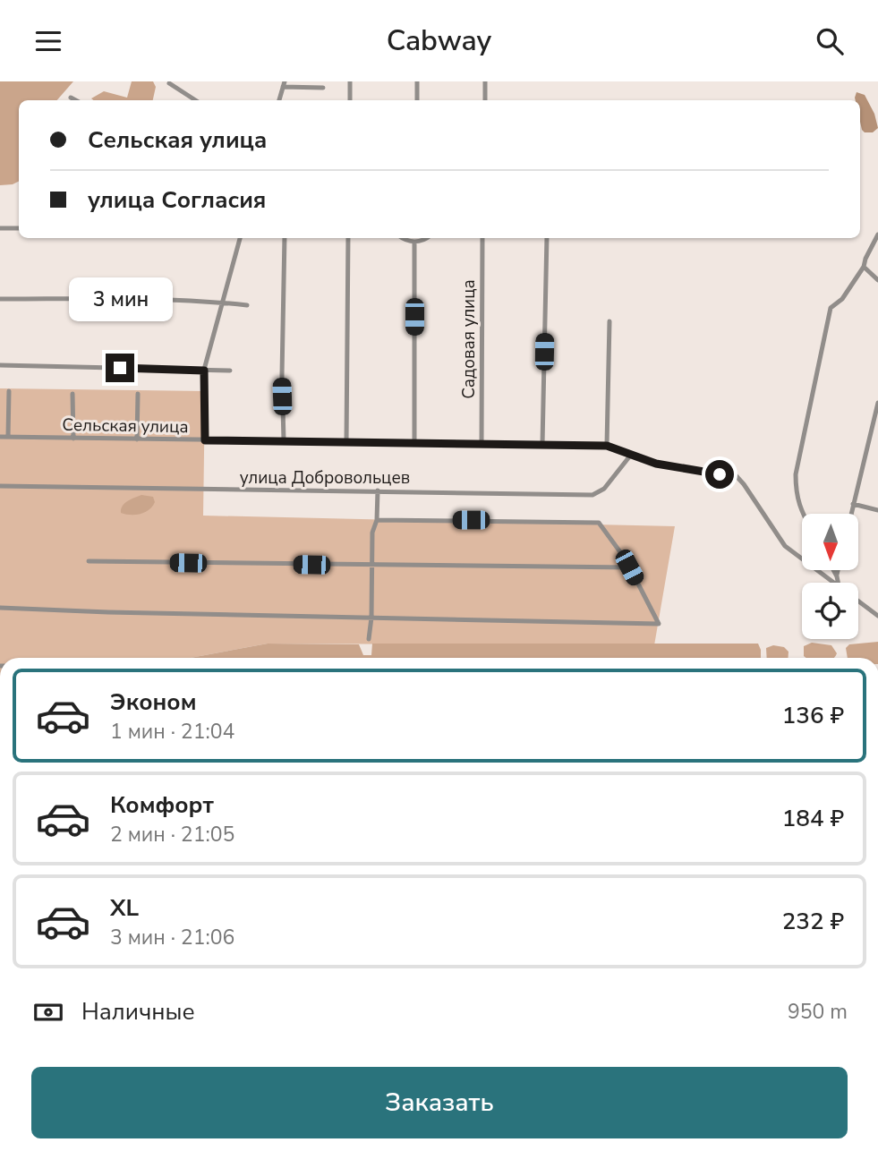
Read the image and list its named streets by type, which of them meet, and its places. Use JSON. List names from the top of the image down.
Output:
{
  "streets": {
    "street": ["Садовая улица", "Сельская улица", "улица Добровольцев"]
  },
  "crossings": [
    ["Садовая улица", "Сельская улица"],
    ["Сельская улица", "улица Добровольцев"]
  ],
  "north": "bottom",
  "page": {
    "header": "Cabway",
    "banner": ["Сельская улица", "улица Согласия"],
    "bubble": "3 мин",
    "list": [
      {
        "name": "Эконом",
        "note": "1 мин · 21:04",
        "value": "136 ₽"
      },
      {
        "name": "Комфорт",
        "note": "2 мин · 21:05",
        "value": "184 ₽"
      },
      {
        "name": "XL",
        "note": "3 мин · 21:06",
        "value": "232 ₽"
      }
    ],
    "pay": ["Наличные", "950 m"],
    "buttons": "Заказать"
  }
}
